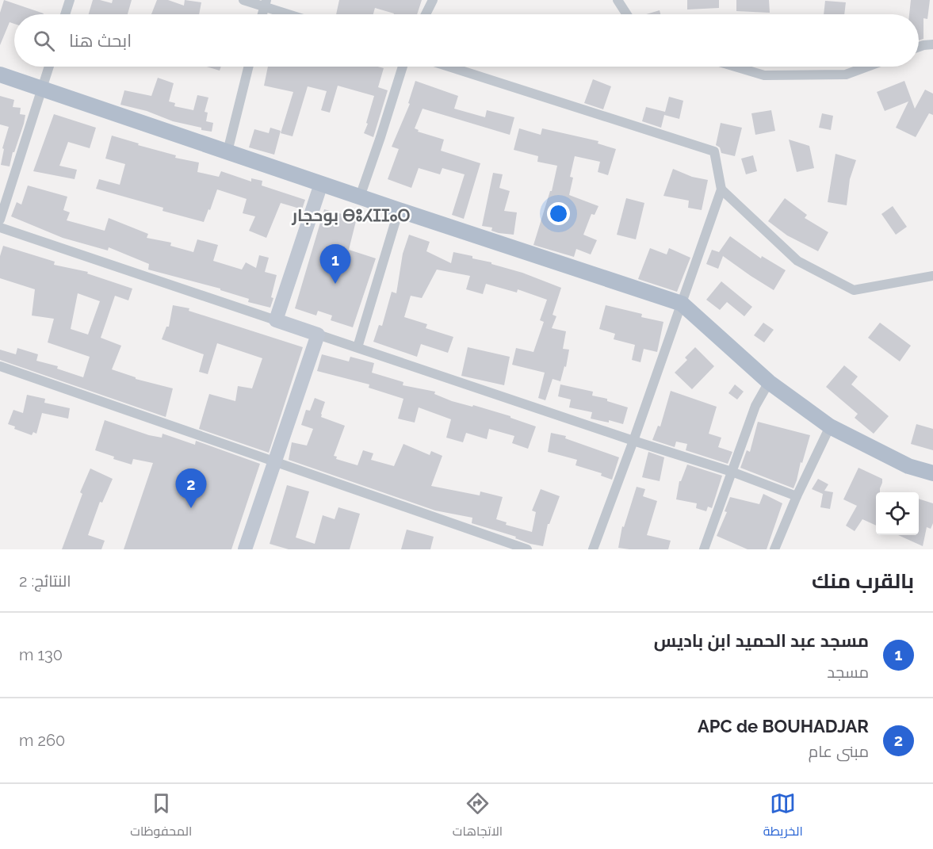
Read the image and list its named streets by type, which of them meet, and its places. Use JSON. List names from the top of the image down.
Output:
{
  "districts": ["بوحجار ⴱⵓⵃⵊⵊⴰⵔ"],
  "page": {
    "search": "ابحث هنا",
    "pins": ["1", "2"],
    "heading": ["بالقرب منك", "النتائج: 2"],
    "list": [
      {
        "mark": "1",
        "name": "مسجد عبد الحميد ابن باديس",
        "note": "مسجد",
        "value": "130 m"
      },
      {
        "mark": "2",
        "name": "APC de BOUHADJAR",
        "note": "مبنى عام",
        "value": "260 m"
      }
    ],
    "nav": ["الخريطة", "الاتجاهات", "المحفوظات"]
  }
}
